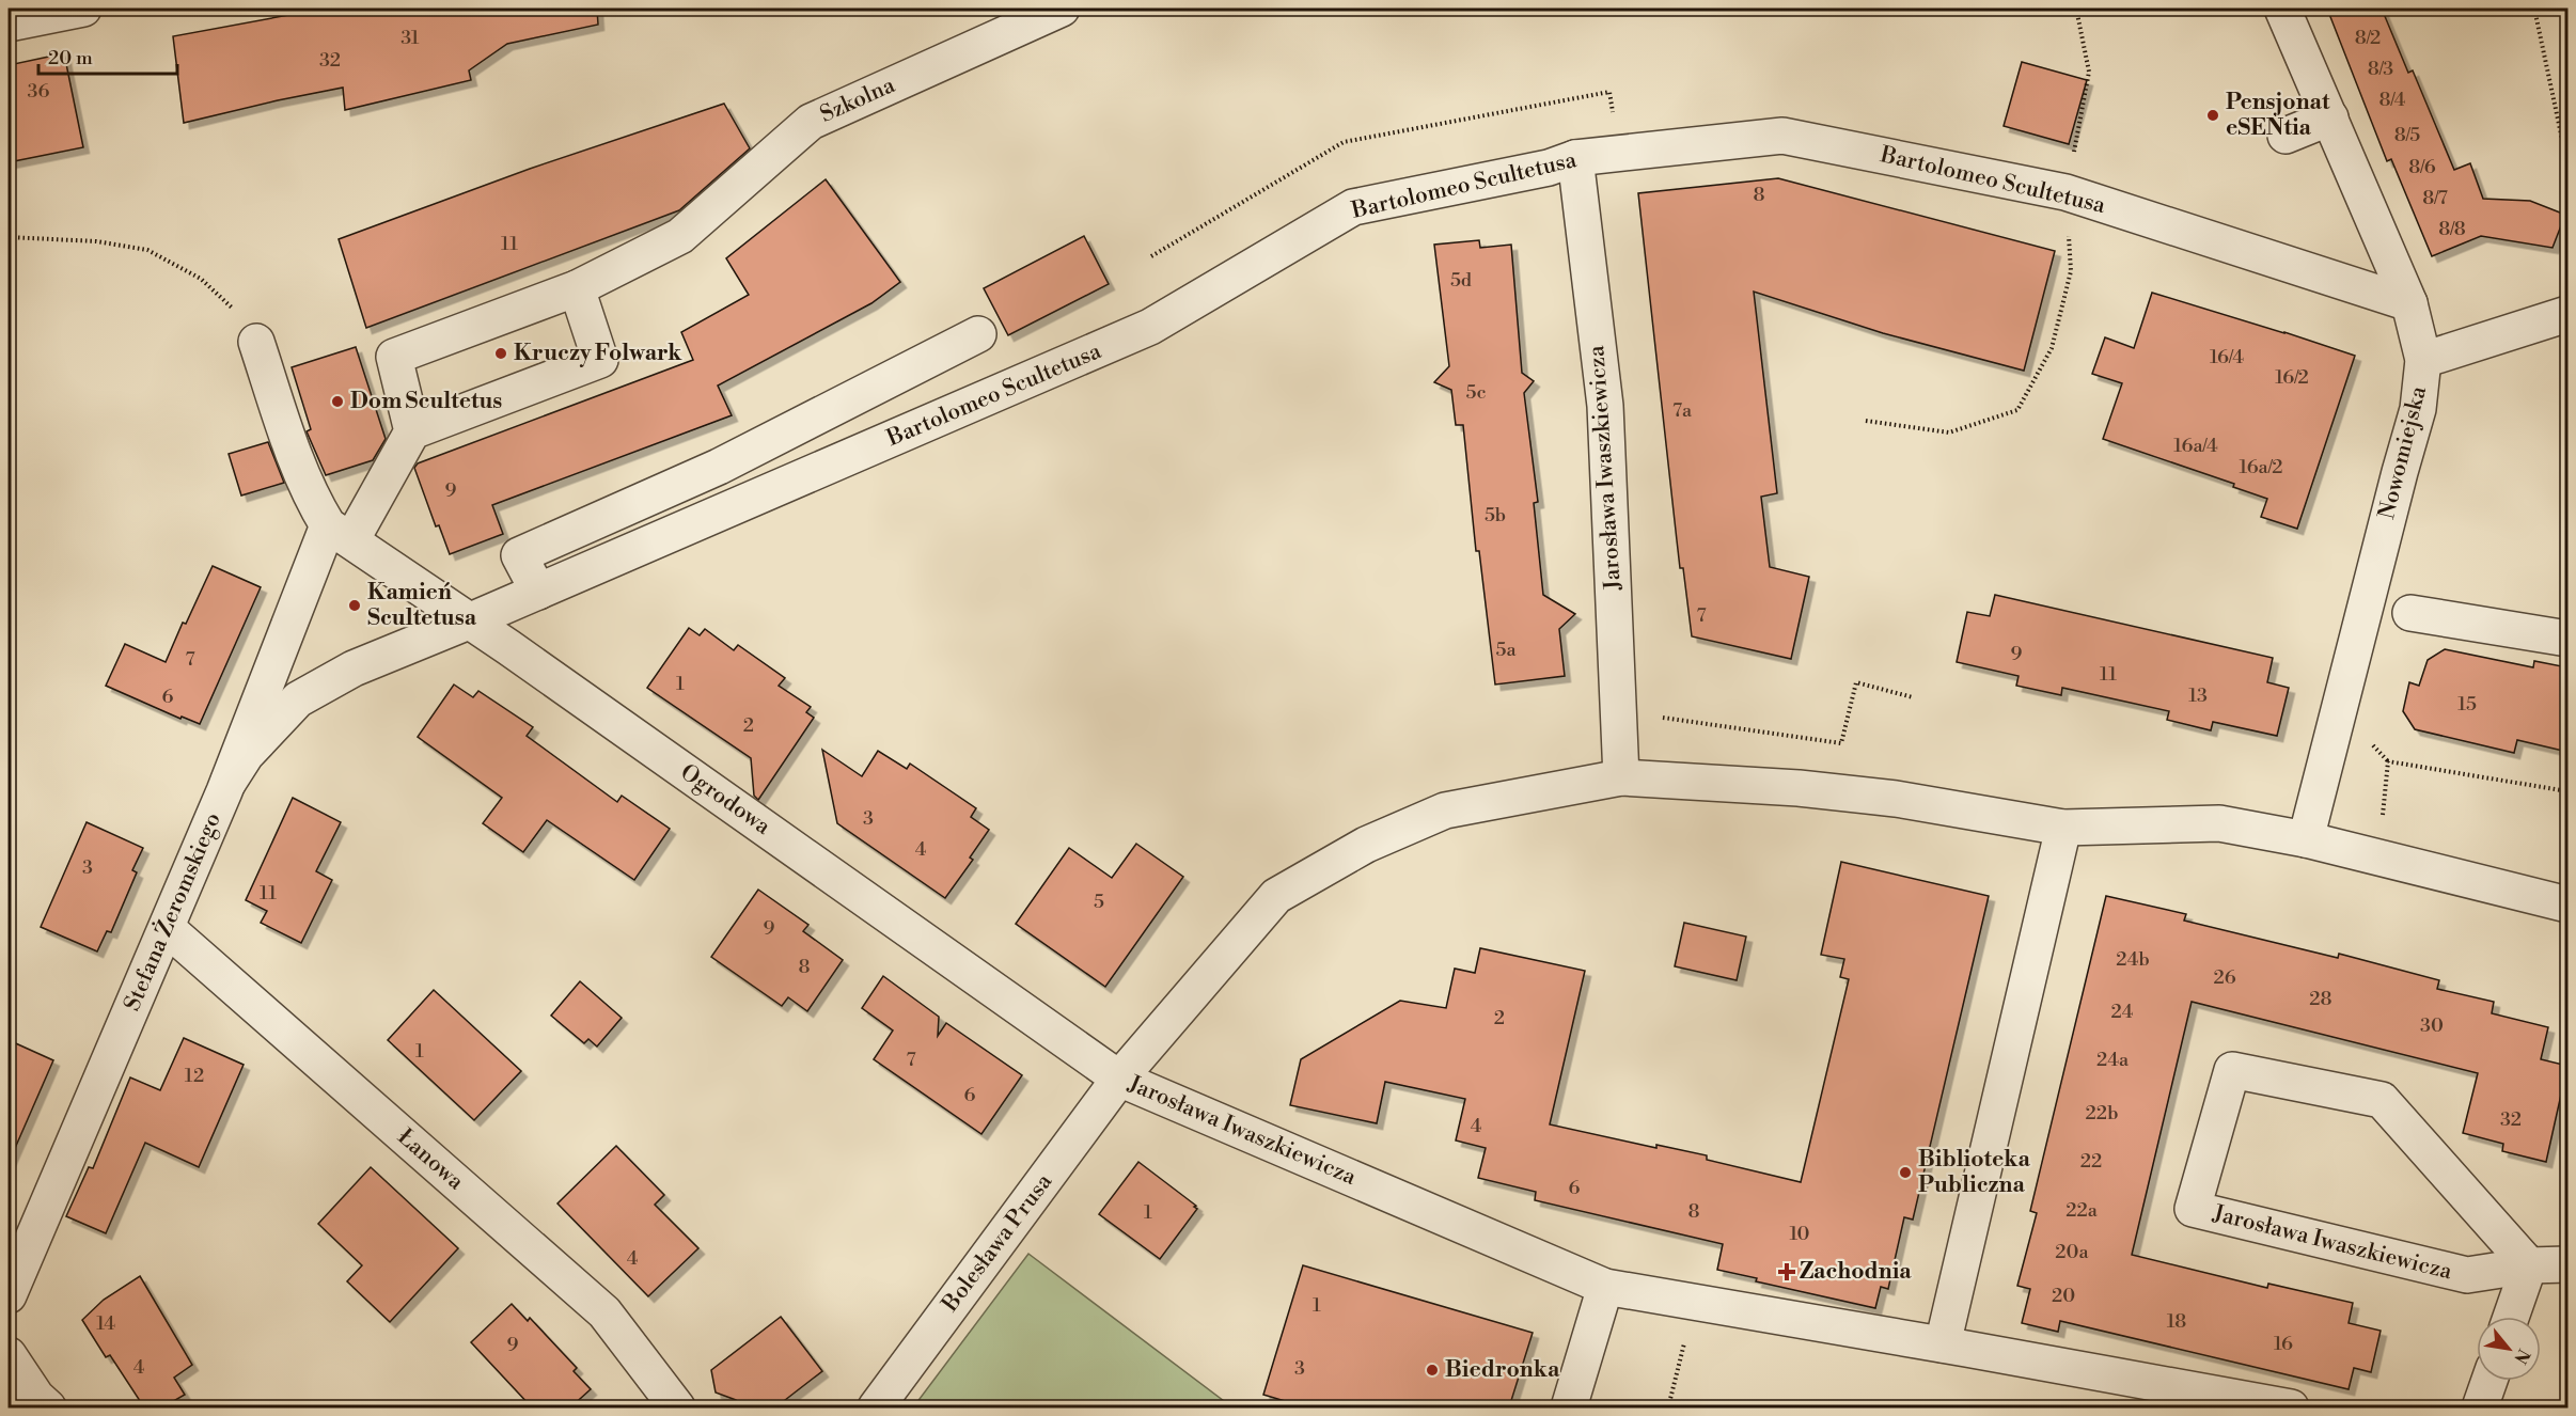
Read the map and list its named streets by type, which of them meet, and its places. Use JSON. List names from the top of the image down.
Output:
{
  "streets": {
    "street": [
      "Szkolna",
      "Bartolomeo Scultetusa",
      "Nowomiejska",
      "Jarosława Iwaszkiewicza",
      "Ogrodowa",
      "Stefana Żeromskiego",
      "Łanowa",
      "Bolesława Prusa"
    ]
  },
  "crossings": [
    ["Szkolna", "Stefana Żeromskiego"],
    ["Bartolomeo Scultetusa", "Nowomiejska"],
    ["Bartolomeo Scultetusa", "Jarosława Iwaszkiewicza"],
    ["Bartolomeo Scultetusa", "Ogrodowa"],
    ["Bartolomeo Scultetusa", "Stefana Żeromskiego"],
    ["Nowomiejska", "Jarosława Iwaszkiewicza"],
    ["Jarosława Iwaszkiewicza", "Ogrodowa"],
    ["Jarosława Iwaszkiewicza", "Bolesława Prusa"],
    ["Ogrodowa", "Stefana Żeromskiego"],
    ["Ogrodowa", "Bolesława Prusa"],
    ["Stefana Żeromskiego", "Łanowa"]
  ],
  "places": {
    "other": [
      "Pensjonat eSENtia",
      "Kruczy Folwark",
      "Dom Scultetus",
      "Kamień Scultetusa",
      "Biblioteka Publiczna",
      "Biedronka"
    ],
    "health": ["Zachodnia"]
  },
  "house_numbers": [
    "31",
    "8/2",
    "32",
    "8/3",
    "36",
    "8/4",
    "8/5",
    "8/6",
    "8",
    "8/7",
    "8/8",
    "11",
    "5d",
    "16/4",
    "16/2",
    "5c",
    "7a",
    "16a/4",
    "16a/2",
    "9",
    "5b",
    "7",
    "5a",
    "9",
    "7",
    "11",
    "1",
    "13",
    "6",
    "15",
    "2",
    "3",
    "4",
    "3",
    "11",
    "5",
    "9",
    "24b",
    "8",
    "26",
    "28",
    "24",
    "2",
    "30",
    "1",
    "7",
    "24a",
    "12",
    "6",
    "22b",
    "32",
    "4",
    "22",
    "6",
    "22a",
    "8",
    "1",
    "10",
    "20a",
    "4",
    "20",
    "1",
    "18",
    "14",
    "16",
    "9",
    "4",
    "3"
  ],
  "scale_bar": "20 m",
  "north": "bottom right"
}
